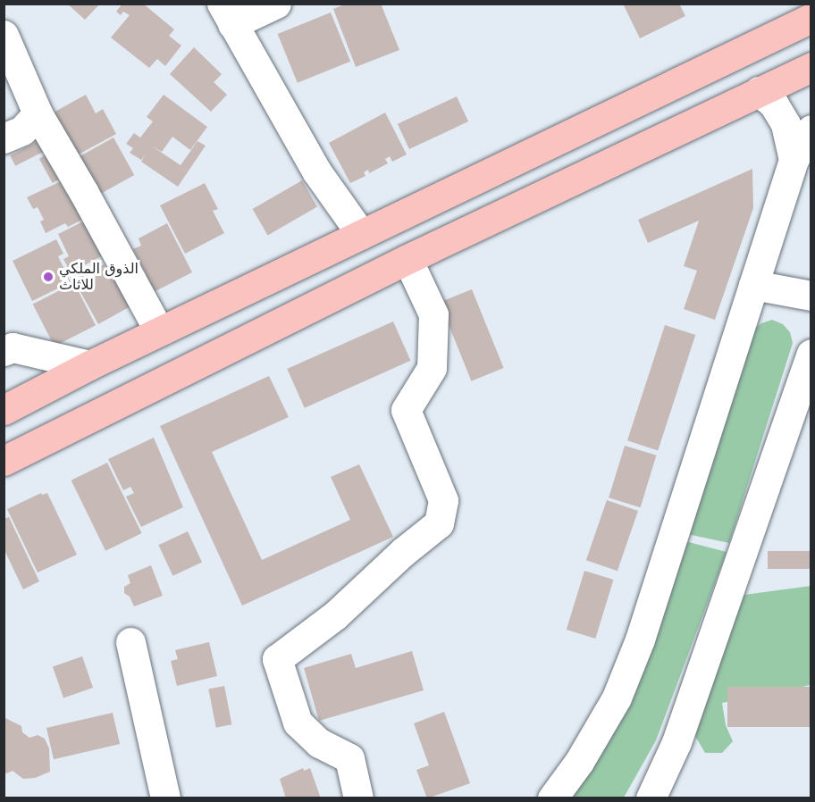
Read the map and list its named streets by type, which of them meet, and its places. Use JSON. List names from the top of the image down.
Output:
{
  "places": ["الذوق الملكي للاثاث"]
}
